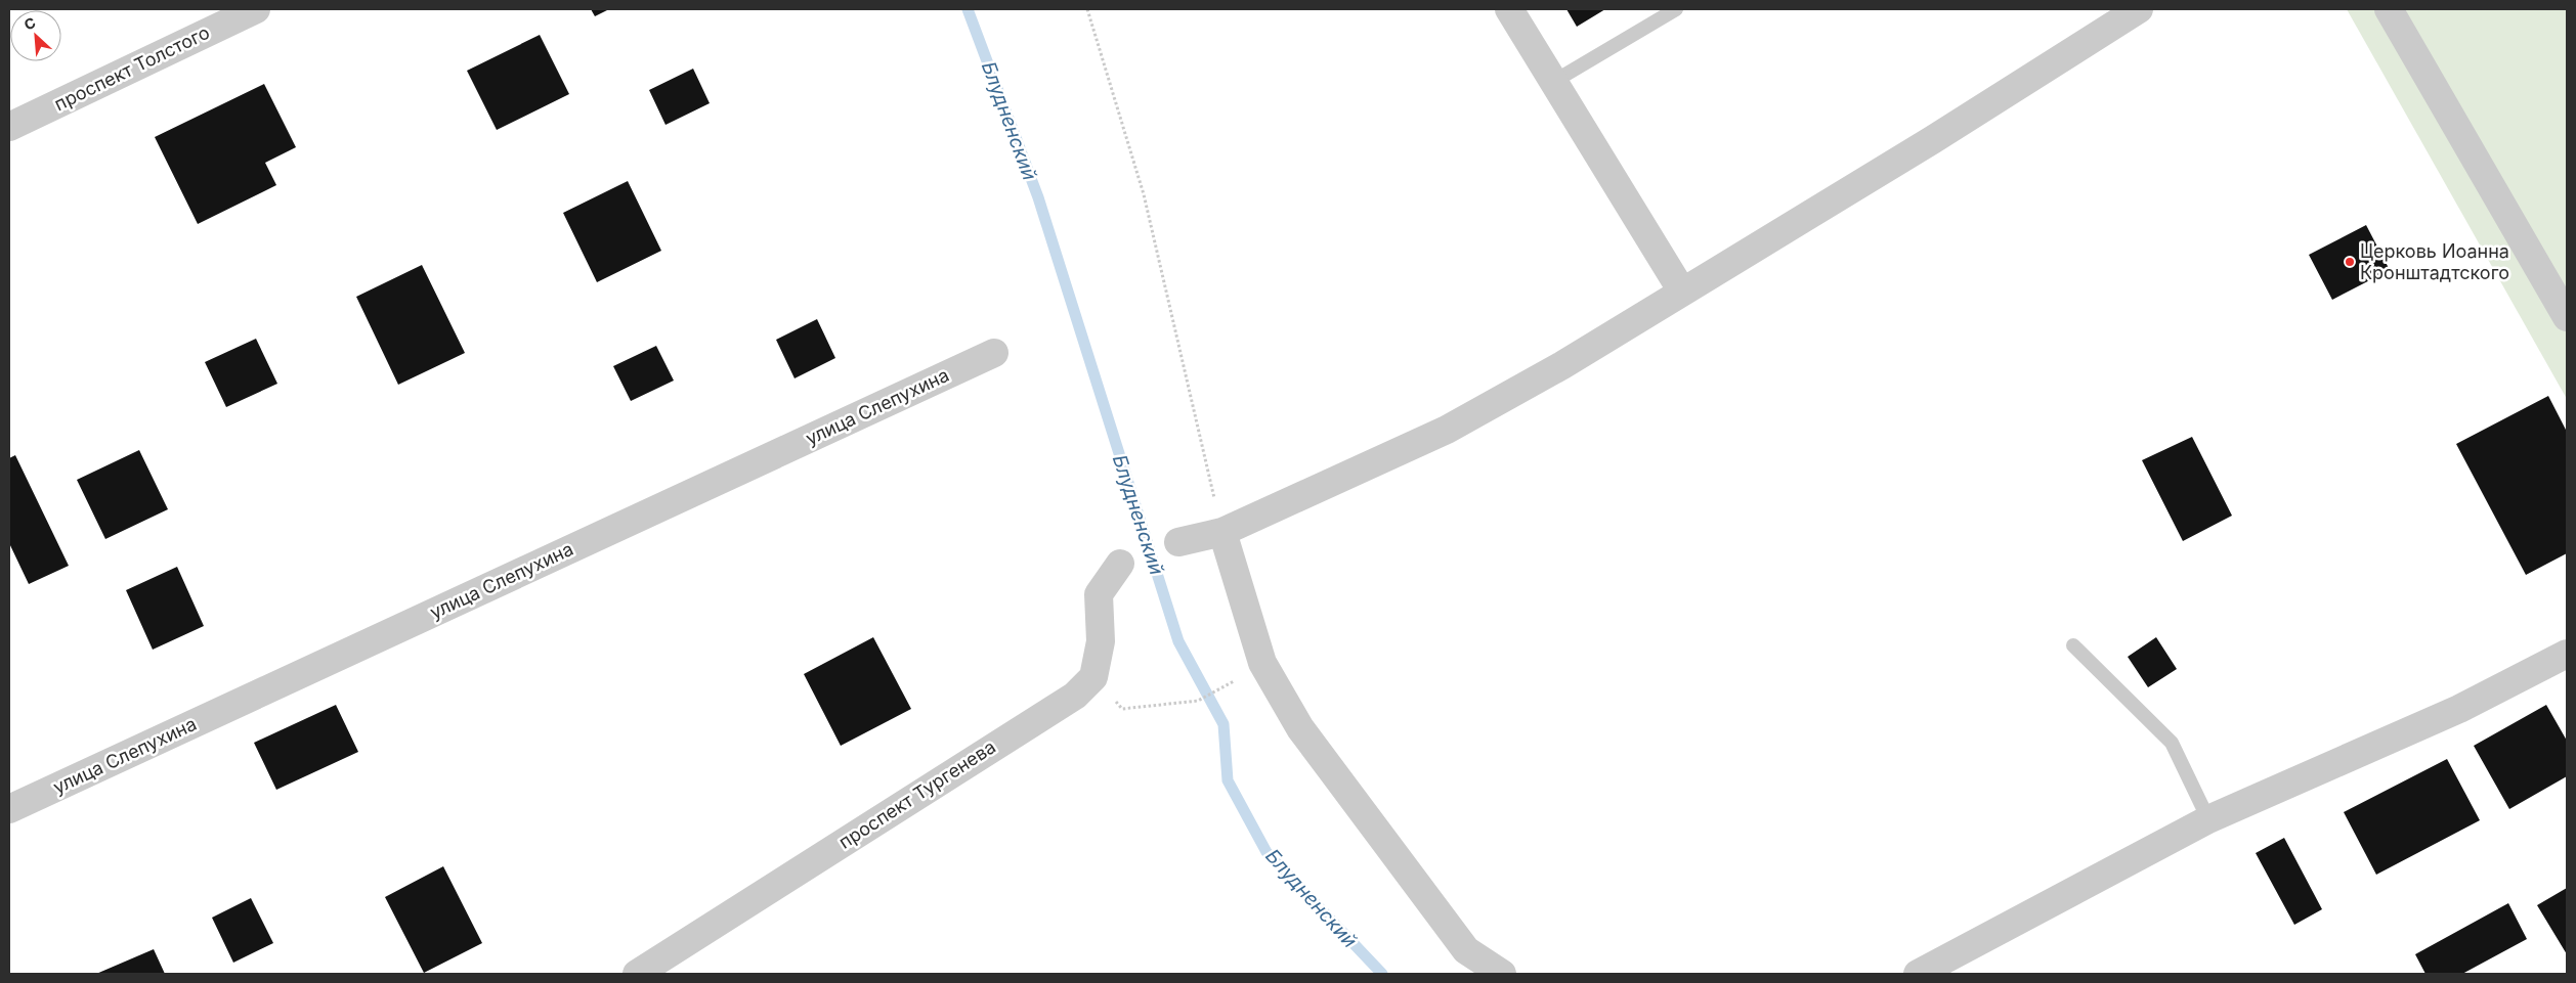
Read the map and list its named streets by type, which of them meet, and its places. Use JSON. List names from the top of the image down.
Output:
{
  "streets": {
    "street": ["проспект Толстого", "улица Слепухина", "проспект Тургенева"]
  },
  "water": ["Блудненский"],
  "places": ["Церковь Иоанна Кронштадтского"],
  "north": "top left"
}
